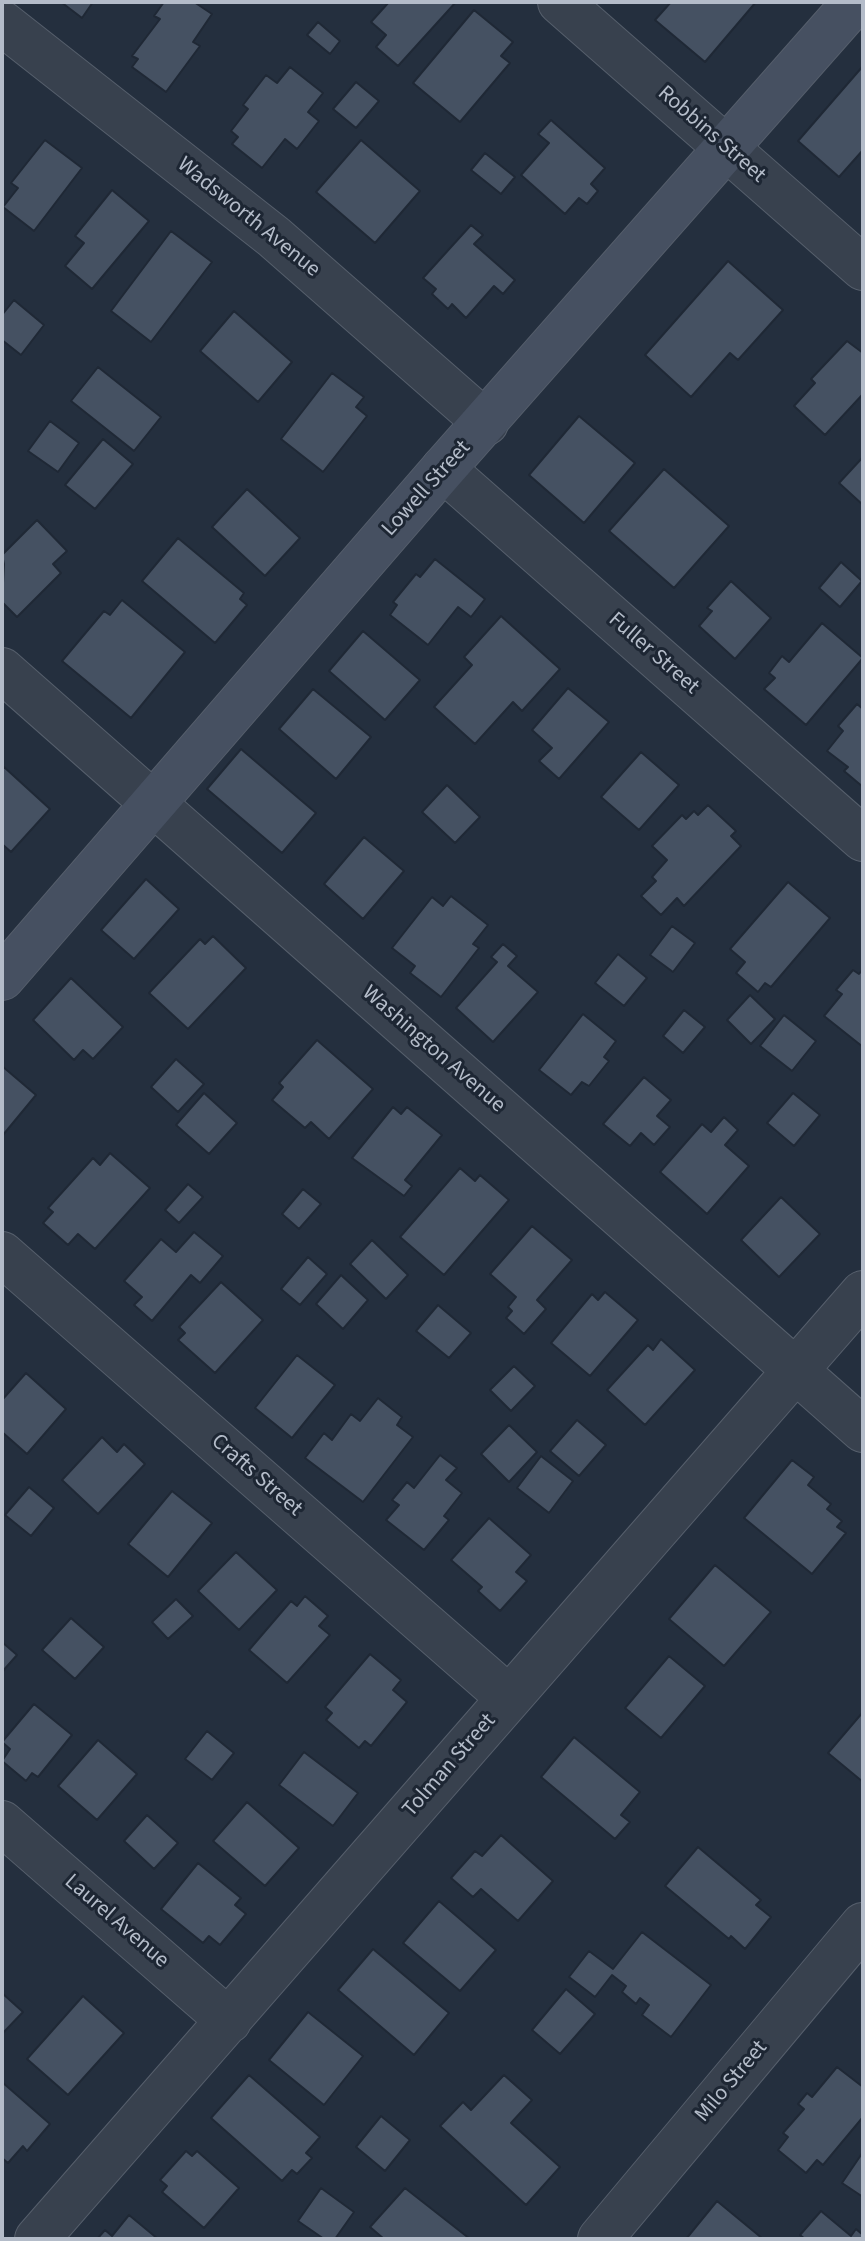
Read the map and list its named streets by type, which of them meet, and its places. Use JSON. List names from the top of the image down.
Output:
{
  "streets": {
    "street": [
      "Robbins Street",
      "Wadsworth Avenue",
      "Lowell Street",
      "Fuller Street",
      "Washington Avenue",
      "Crafts Street",
      "Tolman Street",
      "Laurel Avenue",
      "Milo Street"
    ]
  },
  "crossings": [
    ["Robbins Street", "Lowell Street"],
    ["Wadsworth Avenue", "Lowell Street"],
    ["Lowell Street", "Fuller Street"],
    ["Lowell Street", "Washington Avenue"],
    ["Washington Avenue", "Tolman Street"],
    ["Crafts Street", "Tolman Street"],
    ["Tolman Street", "Laurel Avenue"]
  ]
}
